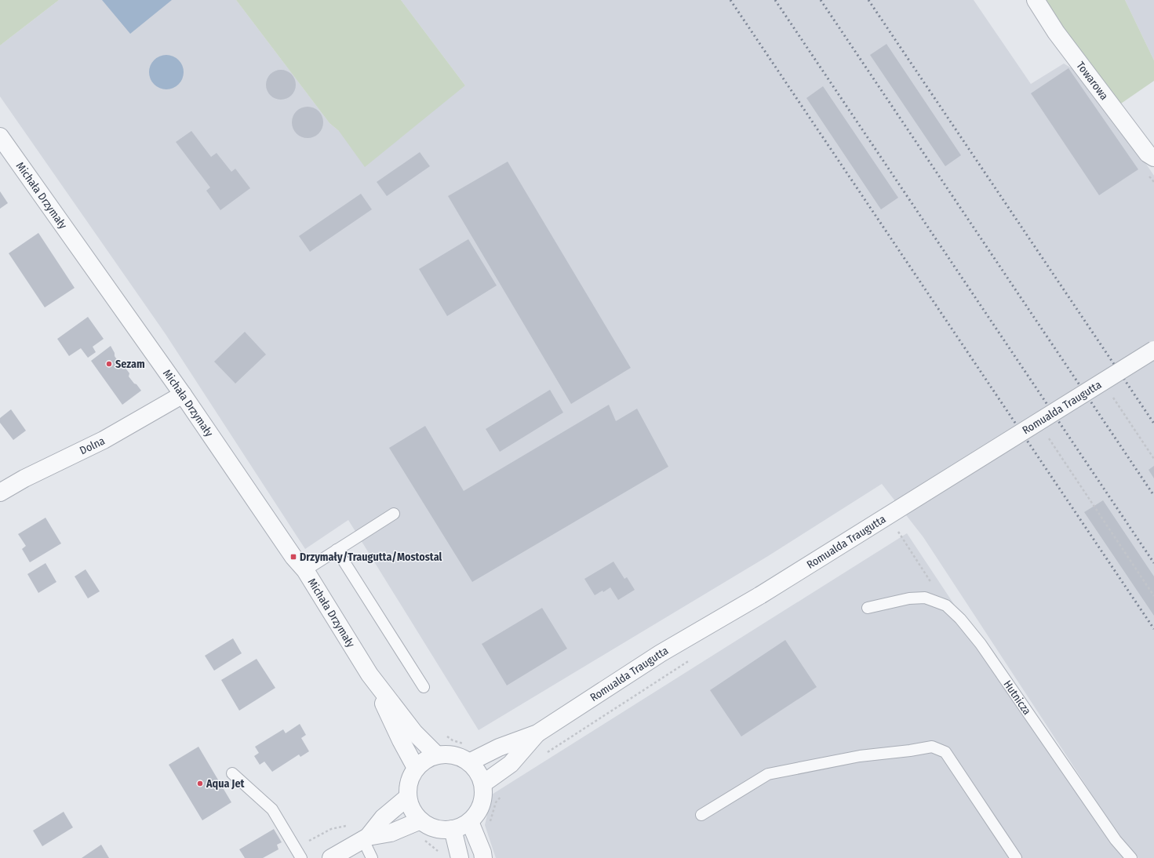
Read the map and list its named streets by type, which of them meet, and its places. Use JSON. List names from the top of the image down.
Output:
{
  "streets": {
    "street": [
      "Towarowa",
      "Michała Drzymały",
      "Romualda Traugutta",
      "Dolna"
    ],
    "lane": ["Hutnicza"]
  },
  "crossings": [
    ["Michała Drzymały", "Dolna"]
  ],
  "places": {
    "other": ["Sezam", "Aqua Jet"],
    "transit": ["Drzymały/Traugutta/Mostostal"]
  }
}
